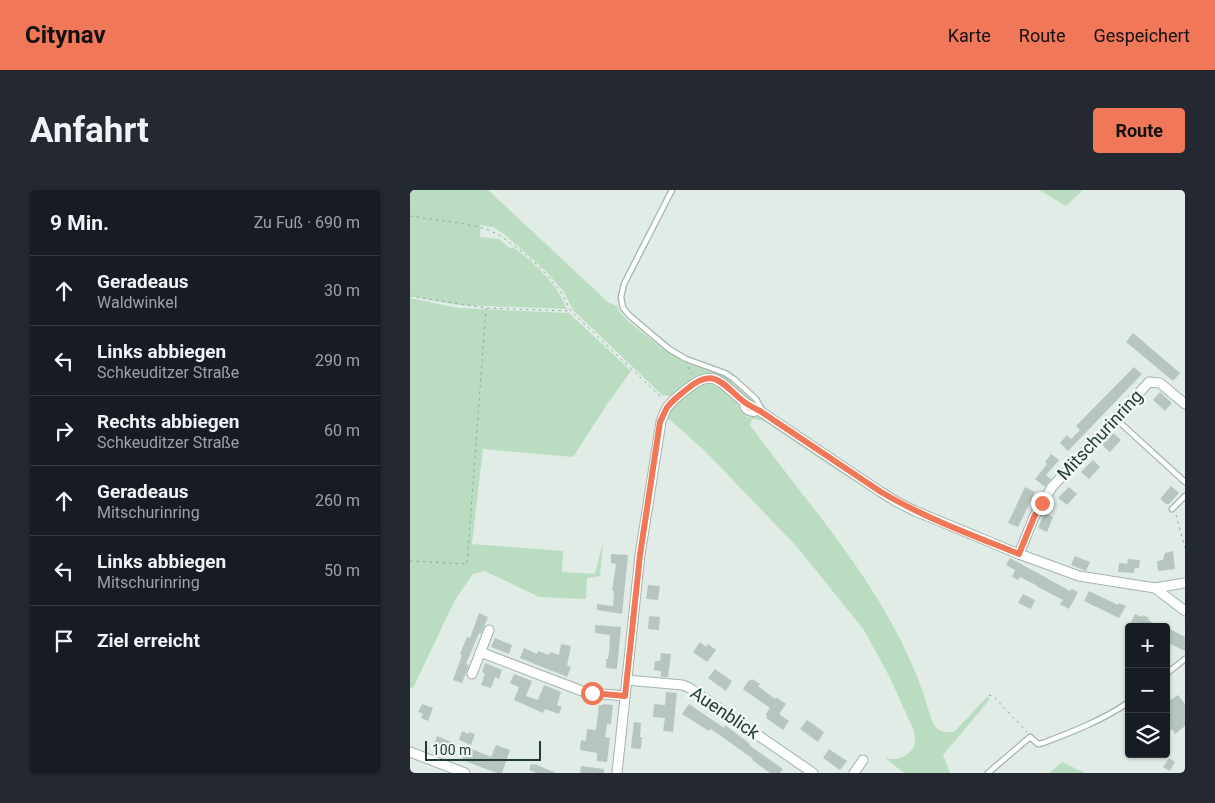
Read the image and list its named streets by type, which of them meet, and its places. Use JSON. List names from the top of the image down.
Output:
{
  "streets": {
    "street": ["Mitschurinring", "Auenblick"]
  },
  "scale_bar": "100 m",
  "page": {
    "header": "Citynav",
    "nav": ["Karte", "Route", "Gespeichert"],
    "buttons": "Route",
    "title": "Anfahrt",
    "heading": ["9 Min.", "Zu Fuß · 690 m"],
    "list": [
      ["Geradeaus", "Waldwinkel", "30 m"],
      ["Links abbiegen", "Schkeuditzer Straße", "290 m"],
      ["Rechts abbiegen", "Schkeuditzer Straße", "60 m"],
      ["Geradeaus", "Mitschurinring", "260 m"],
      ["Links abbiegen", "Mitschurinring", "50 m"],
      "Ziel erreicht"
    ],
    "map_buttons": ["+", "−"],
    "scale": "100 m"
  }
}
